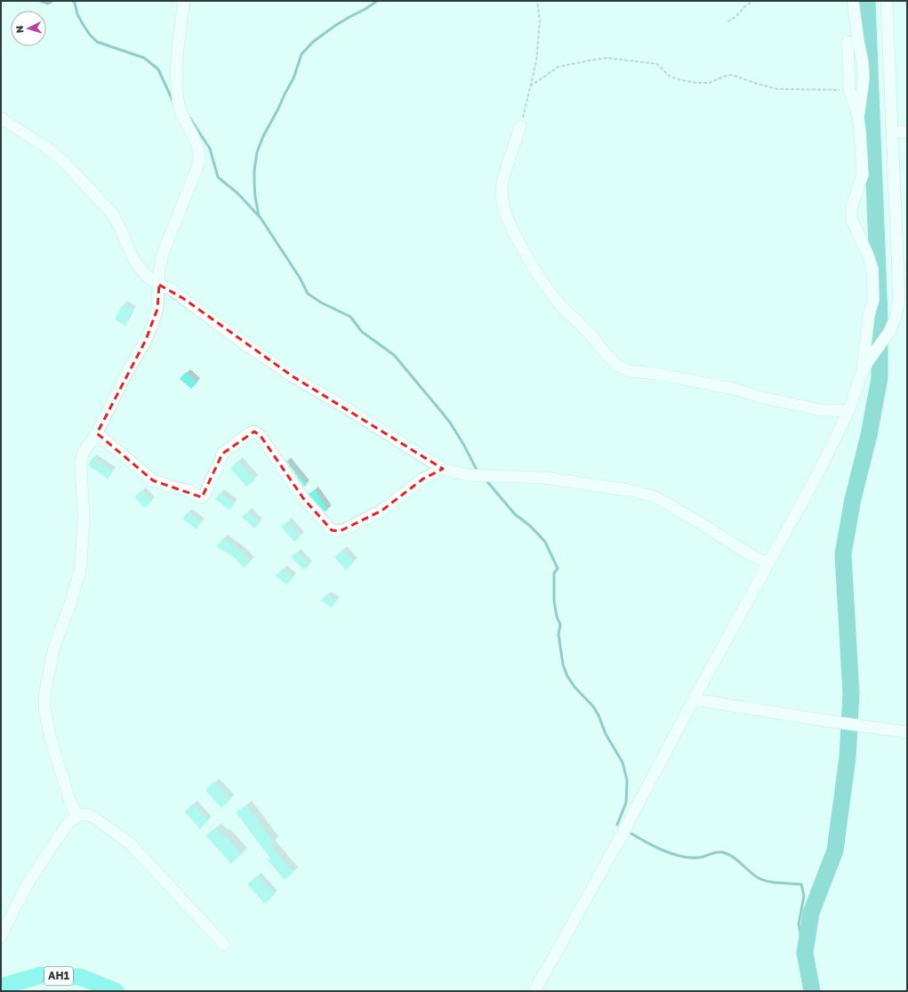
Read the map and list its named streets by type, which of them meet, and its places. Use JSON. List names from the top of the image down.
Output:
{
  "streets": {
    "highway": ["AH1"]
  },
  "north": "left"
}
